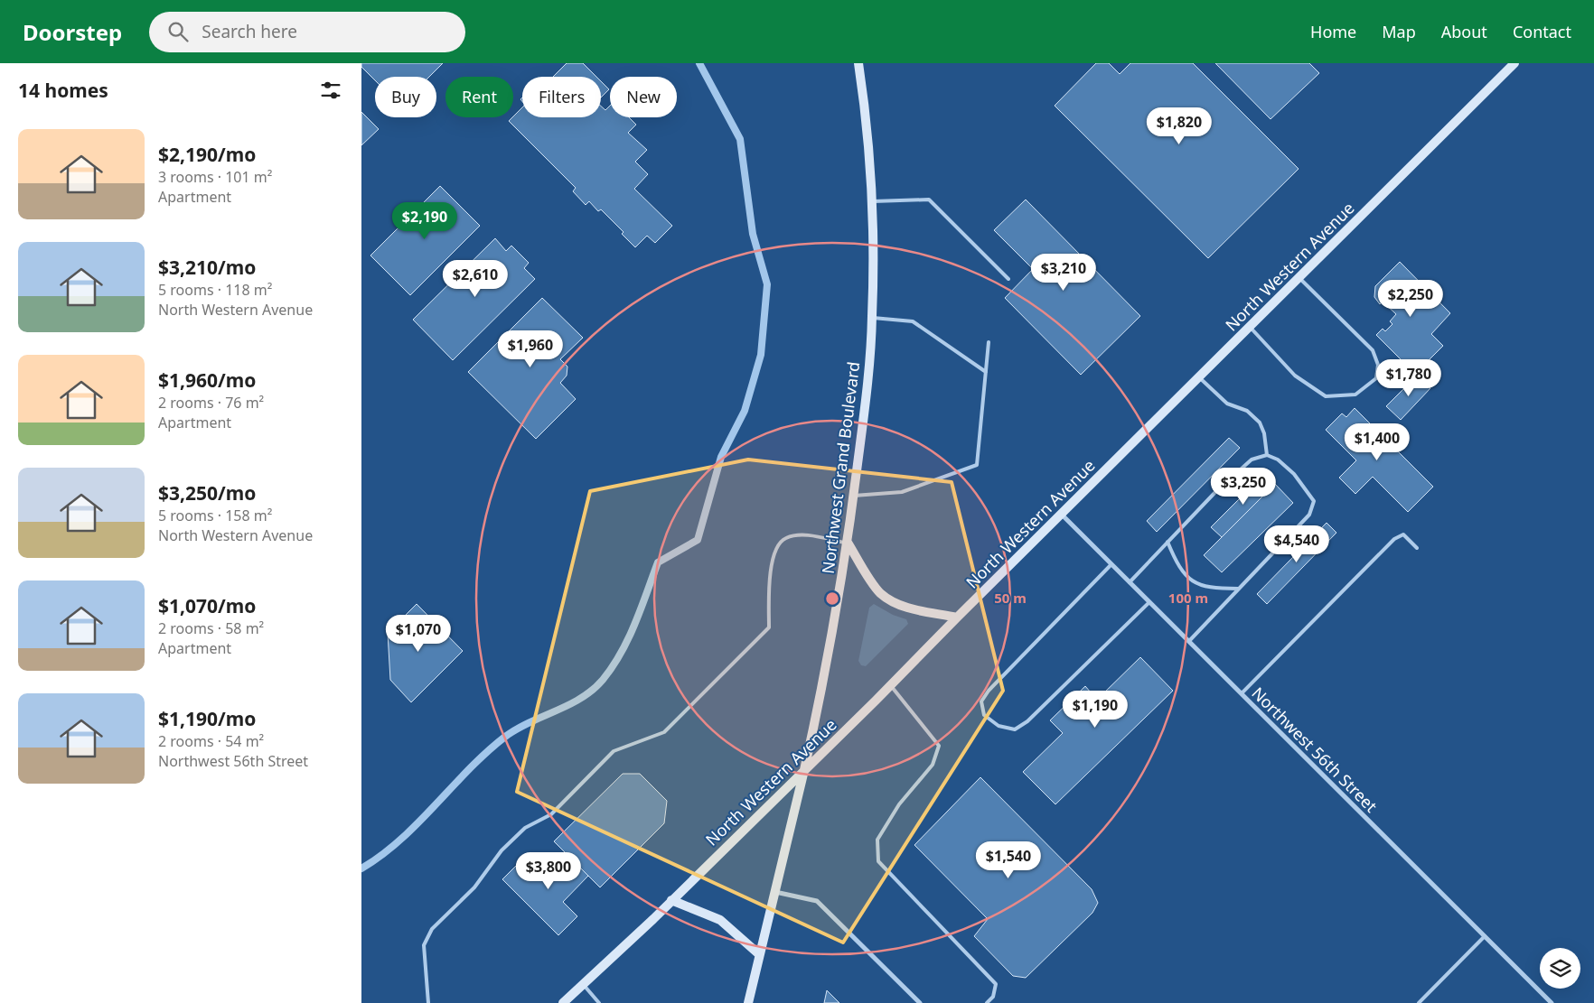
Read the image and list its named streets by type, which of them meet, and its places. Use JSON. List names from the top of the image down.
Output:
{
  "streets": {
    "main road": ["North Western Avenue", "Northwest Grand Boulevard"],
    "street": ["Northwest 56th Street"]
  },
  "crossings": [
    ["North Western Avenue", "Northwest Grand Boulevard"],
    ["North Western Avenue", "Northwest 56th Street"]
  ],
  "page": {
    "header": "Doorstep",
    "search": "Search here",
    "nav": [
      "Home",
      "Map",
      "About",
      "Contact"
    ],
    "heading": "14 homes",
    "chip": [
      "Buy",
      "Rent",
      "Filters",
      "New"
    ],
    "price": [
      "$1,820",
      "$2,190",
      "$3,210",
      "$2,610",
      "$2,250",
      "$1,960",
      "$1,780",
      "$1,400",
      "$3,250",
      "$4,540",
      "$1,070",
      "$1,190",
      "$1,540",
      "$3,800"
    ],
    "list": [
      {
        "name": "$2,190/mo",
        "note": "3 rooms · 101 m² · Apartment"
      },
      {
        "name": "$3,210/mo",
        "note": "5 rooms · 118 m² · North Western Avenue"
      },
      {
        "name": "$1,960/mo",
        "note": "2 rooms · 76 m² · Apartment"
      },
      {
        "name": "$3,250/mo",
        "note": "5 rooms · 158 m² · North Western Avenue"
      },
      {
        "name": "$1,070/mo",
        "note": "2 rooms · 58 m² · Apartment"
      },
      {
        "name": "$1,190/mo",
        "note": "2 rooms · 54 m² · Northwest 56th Street"
      }
    ]
  },
  "rings": ["50 m", "100 m"]
}
